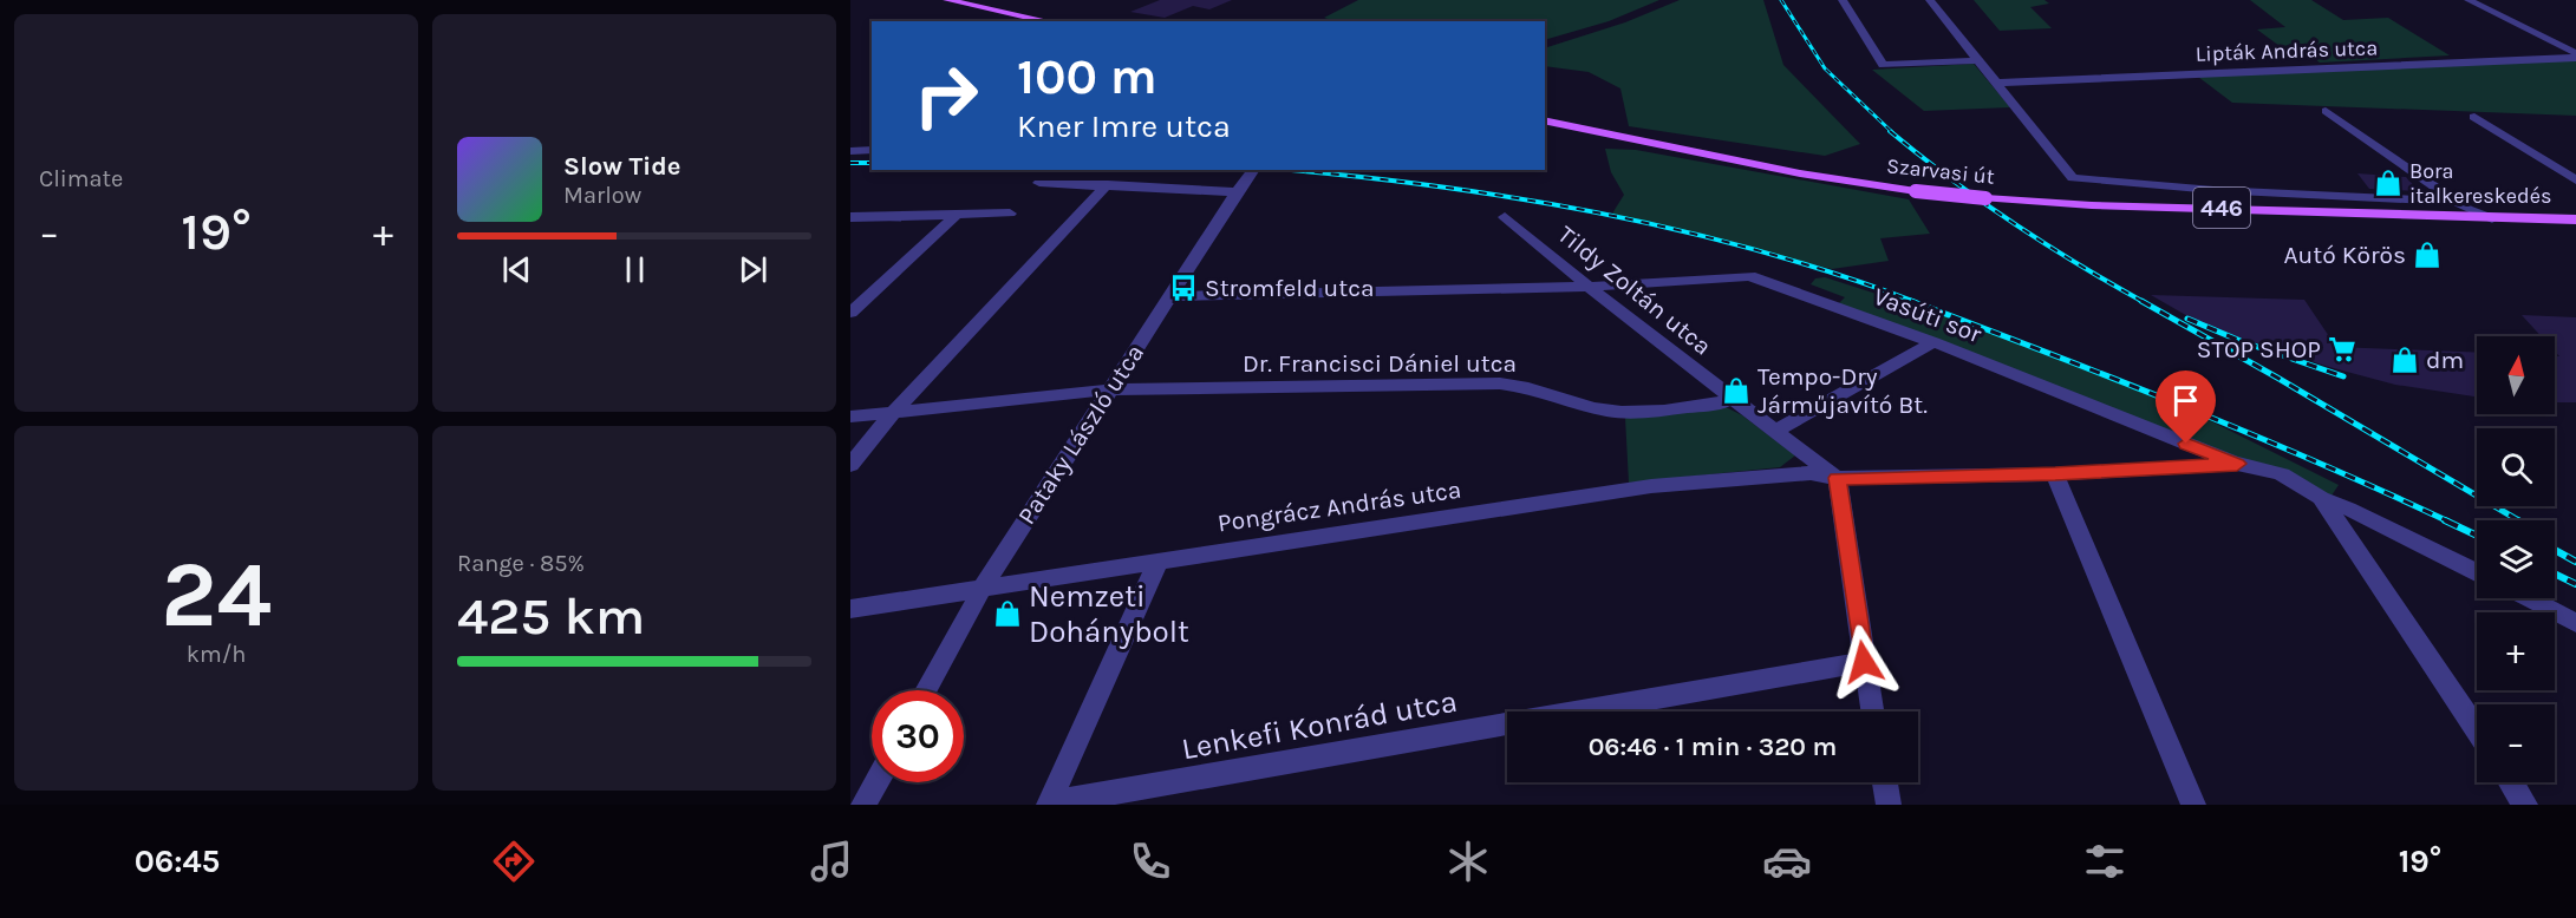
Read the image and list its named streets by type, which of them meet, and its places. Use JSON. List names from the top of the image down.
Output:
{
  "streets": {
    "main road": ["Szarvasi út", "446"],
    "street": [
      "Lipták András utca",
      "Tildy Zoltán utca",
      "Vasúti sor",
      "Dr. Francisci Dániel utca",
      "Pataky László utca",
      "Pongrácz András utca",
      "Lenkefi Konrád utca"
    ]
  },
  "crossings": [
    ["Tildy Zoltán utca", "Vasúti sor"],
    ["Tildy Zoltán utca", "Dr. Francisci Dániel utca"],
    ["Tildy Zoltán utca", "Pongrácz András utca"],
    ["Vasúti sor", "Pataky László utca"],
    ["Vasúti sor", "Pongrácz András utca"],
    ["Dr. Francisci Dániel utca", "Pataky László utca"],
    ["Pataky László utca", "Pongrácz András utca"],
    ["Pongrácz András utca", "Lenkefi Konrád utca"]
  ],
  "places": {
    "shop": [
      "Bora italkereskedés",
      "Autó Körös",
      "dm",
      "Tempo-Dry Járműjavító Bt.",
      "Nemzeti Dohánybolt"
    ],
    "bus stop": ["Stromfeld utca"],
    "supermarket": ["STOP SHOP"]
  },
  "north": "top",
  "page": {
    "tile": [
      "Climate",
      ["24", "km/h"],
      ["Range · 85%", "425 km"]
    ],
    "turn": ["100 m", "Kner Imre utca"],
    "song": ["Slow Tide", "Marlow"],
    "heat": ["−", "19°", "+"],
    "map_buttons": ["+", "−"],
    "limit": "30",
    "trip": "06:46 · 1 min · 320 m",
    "tabs": ["06:45", "19°"]
  }
}
